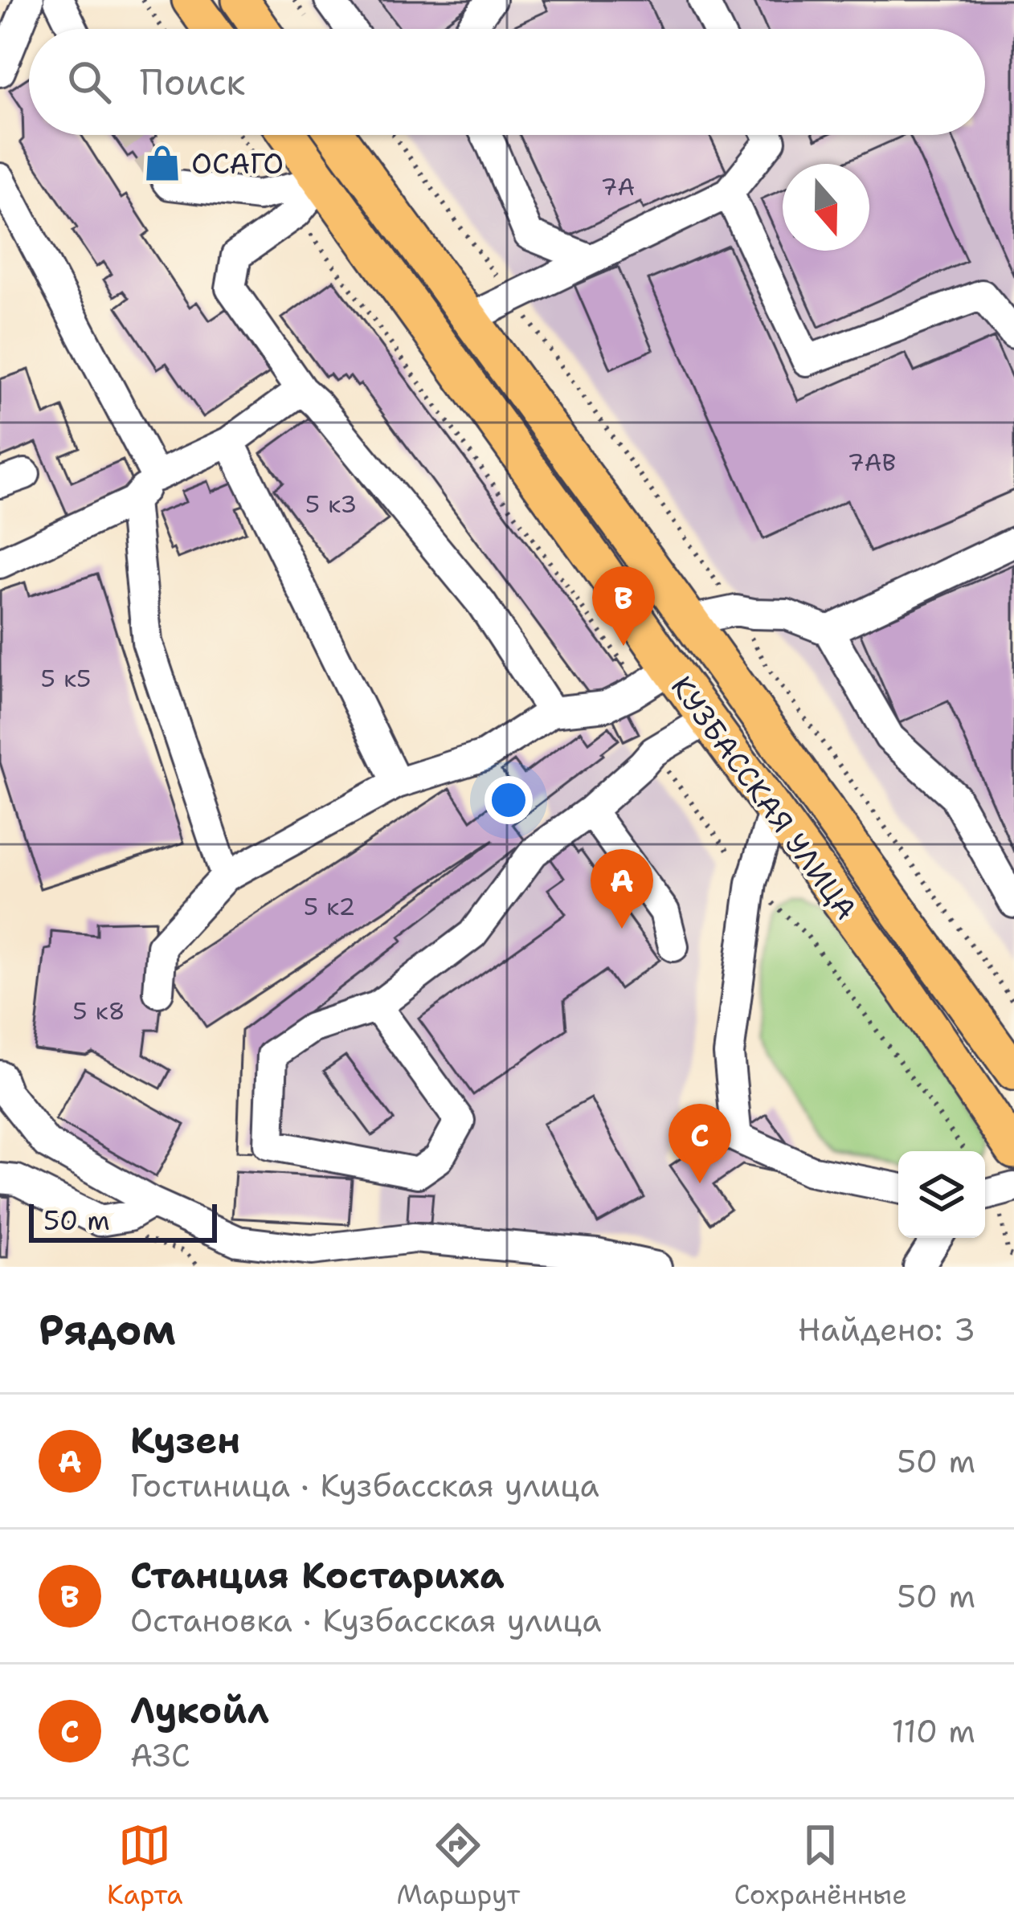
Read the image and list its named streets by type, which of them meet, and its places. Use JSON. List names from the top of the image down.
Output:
{
  "streets": {
    "main road": ["КУЗБАССКАЯ УЛИЦА"]
  },
  "places": {
    "shop": ["ОСАГО"]
  },
  "house_numbers": [
    "7А",
    "7АВ",
    "5 к3",
    "5 к5",
    "5 к2",
    "5 к8"
  ],
  "scale_bar": "50 m",
  "north": "bottom",
  "page": {
    "search": "Поиск",
    "pins": ["B", "A", "C"],
    "scale": "50 m",
    "heading": ["Рядом", "Найдено: 3"],
    "list": [
      {
        "mark": "A",
        "name": "Кузен",
        "note": "Гостиница · Кузбасская улица",
        "value": "50 m"
      },
      {
        "mark": "B",
        "name": "Станция Костариха",
        "note": "Остановка · Кузбасская улица",
        "value": "50 m"
      },
      {
        "mark": "C",
        "name": "Лукойл",
        "note": "АЗС",
        "value": "110 m"
      }
    ],
    "nav": ["Карта", "Маршрут", "Сохранённые"]
  }
}
